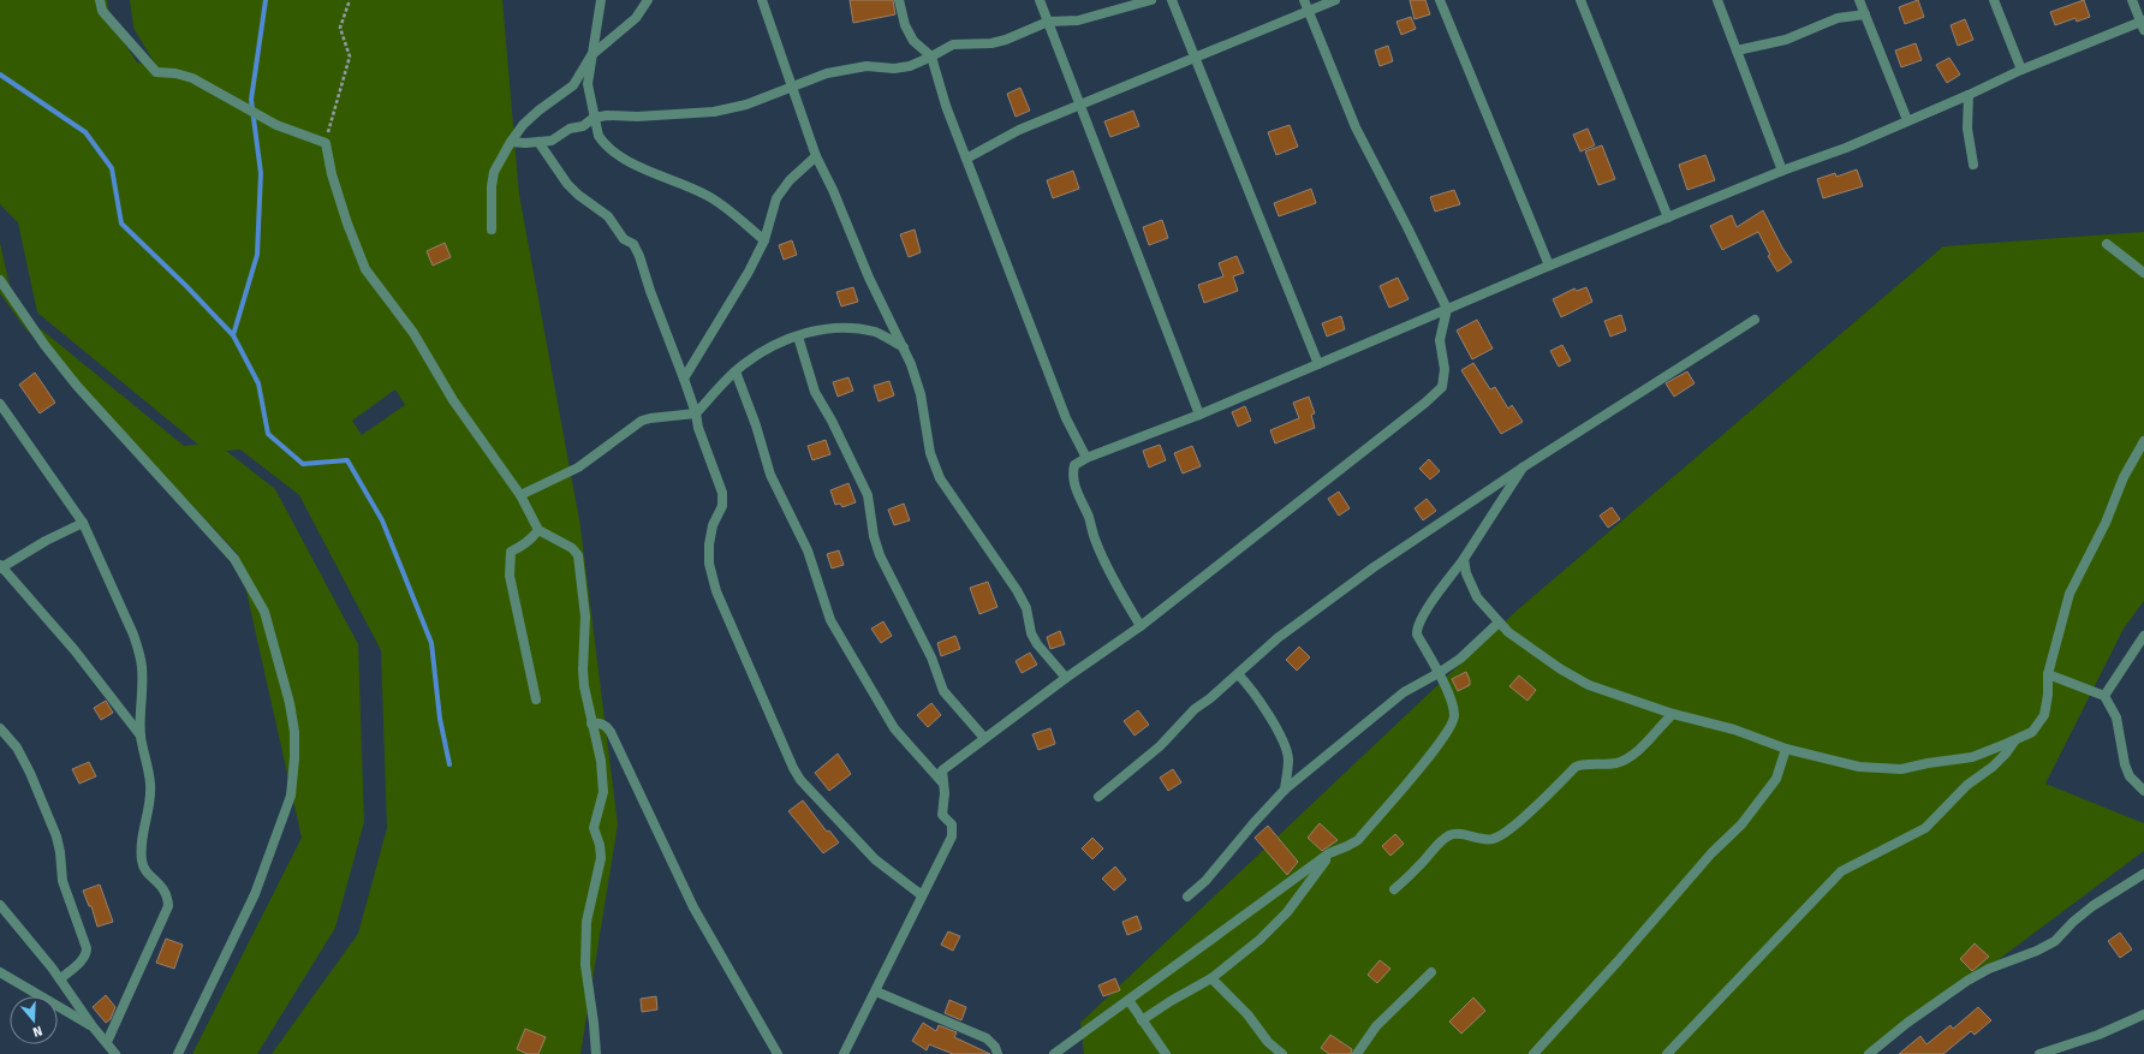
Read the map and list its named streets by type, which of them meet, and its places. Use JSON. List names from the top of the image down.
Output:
{
  "north": "bottom"
}
